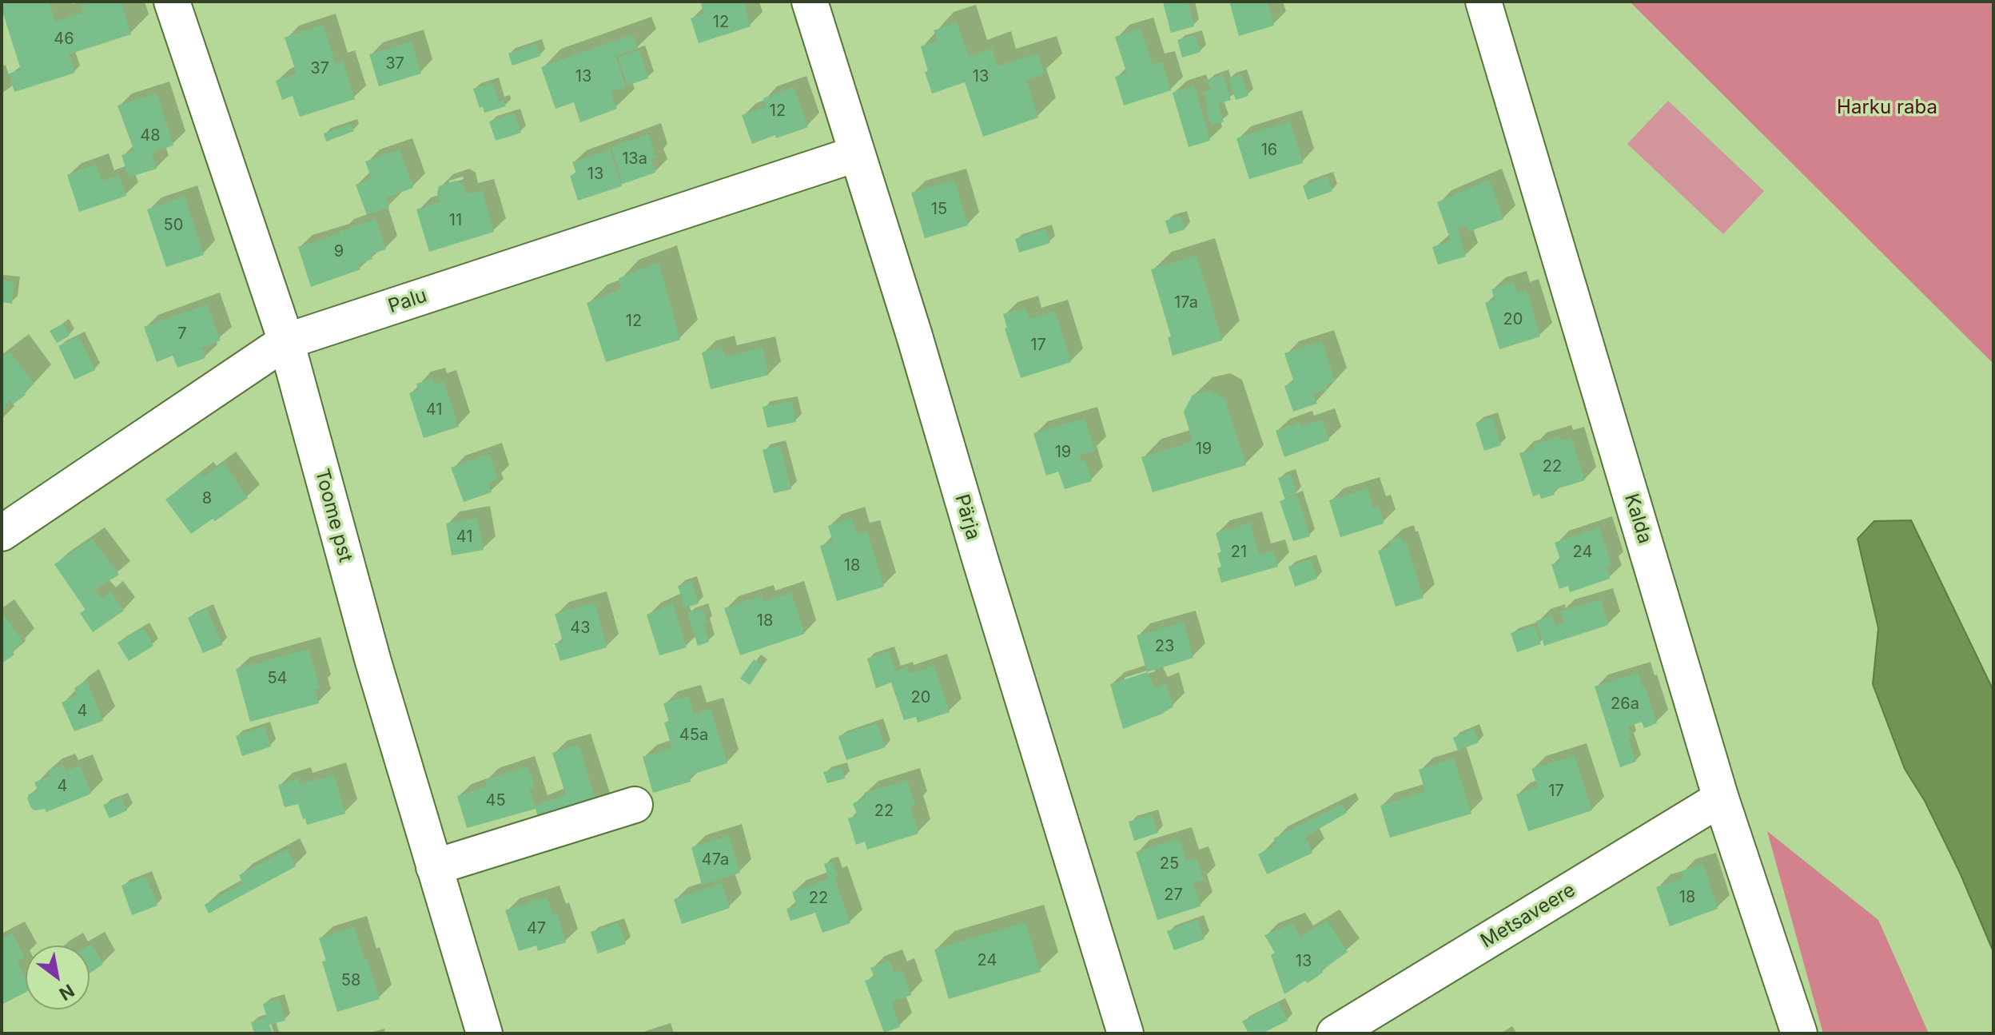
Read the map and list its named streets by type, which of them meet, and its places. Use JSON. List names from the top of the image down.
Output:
{
  "streets": {
    "street": [
      "Palu",
      "Toome pst",
      "Pärja",
      "Kalda",
      "Metsaveere"
    ]
  },
  "crossings": [
    ["Palu", "Toome pst"],
    ["Palu", "Pärja"],
    ["Kalda", "Metsaveere"]
  ],
  "parks": ["Harku raba"],
  "house_numbers": [
    "12",
    "46",
    "37",
    "37",
    "13",
    "13",
    "12",
    "48",
    "16",
    "13a",
    "13",
    "15",
    "11",
    "50",
    "9",
    "17a",
    "20",
    "12",
    "7",
    "17",
    "41",
    "19",
    "19",
    "22",
    "8",
    "41",
    "21",
    "24",
    "18",
    "18",
    "43",
    "23",
    "54",
    "20",
    "26a",
    "4",
    "45a",
    "4",
    "17",
    "45",
    "22",
    "47a",
    "25",
    "27",
    "18",
    "22",
    "47",
    "24",
    "13",
    "58"
  ],
  "north": "bottom right"
}
